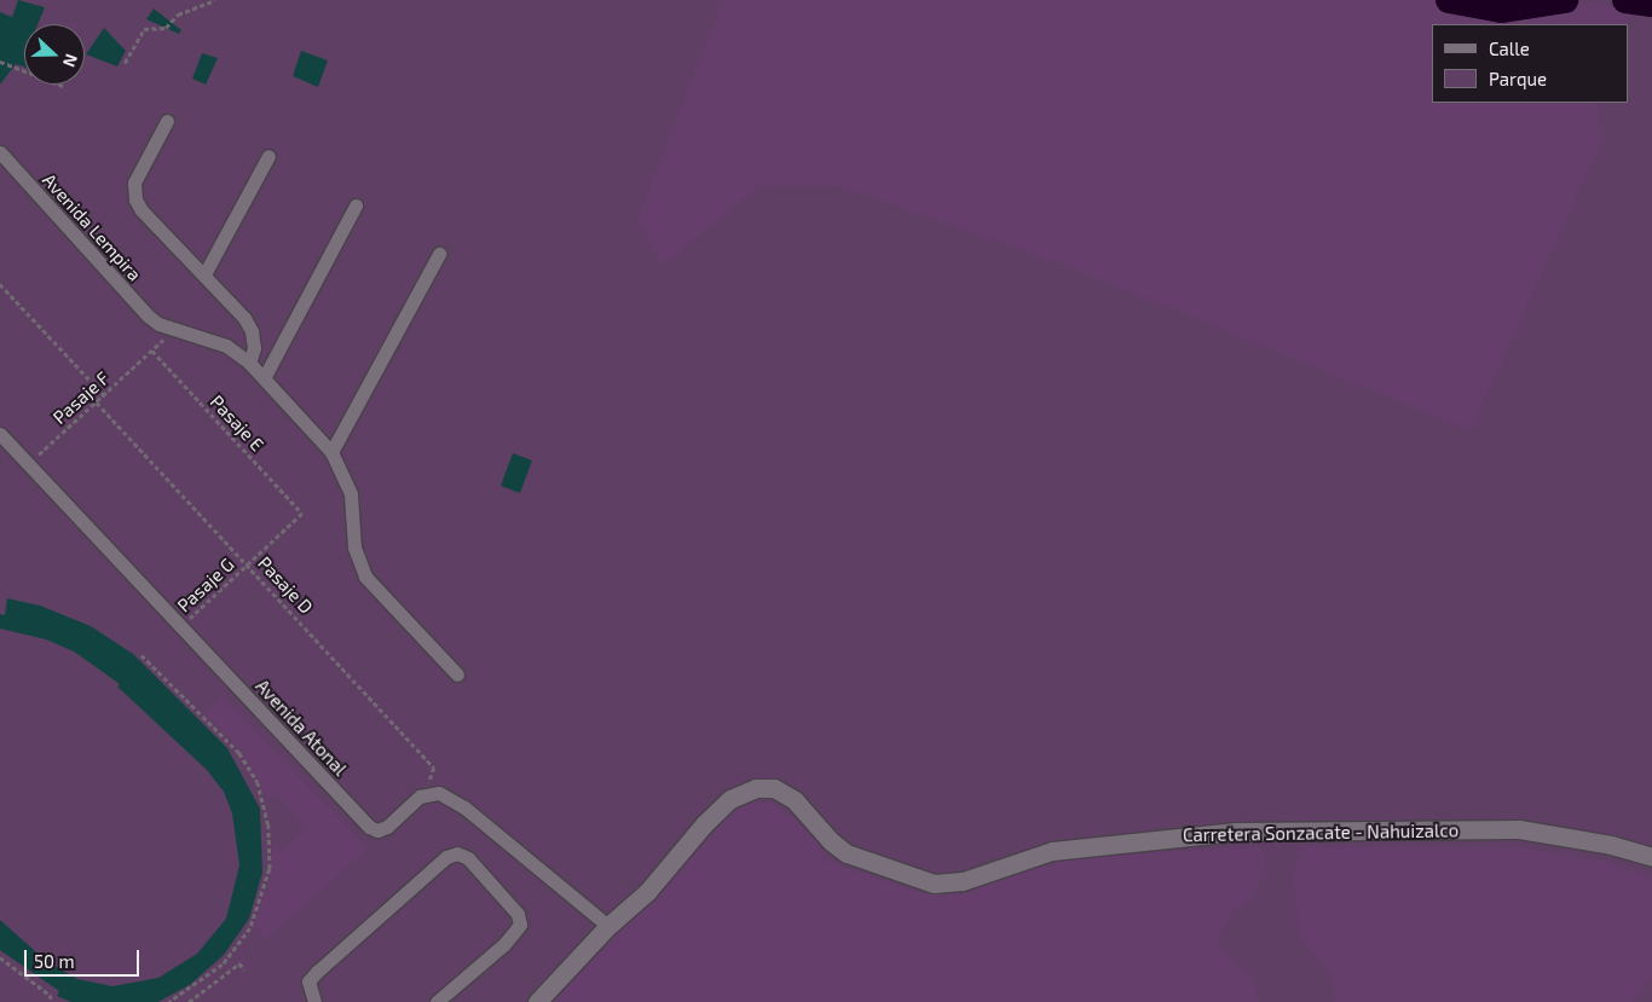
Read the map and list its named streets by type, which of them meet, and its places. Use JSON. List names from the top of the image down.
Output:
{
  "streets": {
    "street": ["Avenida Lempira", "Avenida Atonal", "Carretera Sonzacate - Nahuizalco"],
    "path": [
      "Pasaje F",
      "Pasaje E",
      "Pasaje G",
      "Pasaje D"
    ]
  },
  "crossings": [
    ["Pasaje F", "Pasaje E"],
    ["Pasaje F", "Pasaje D"],
    ["Pasaje F", "Avenida Atonal"],
    ["Pasaje E", "Pasaje G"],
    ["Pasaje G", "Pasaje D"],
    ["Pasaje G", "Avenida Atonal"],
    ["Pasaje D", "Avenida Atonal"]
  ],
  "legend": ["Calle", "Parque"],
  "scale_bar": "50 m",
  "north": "right"
}
